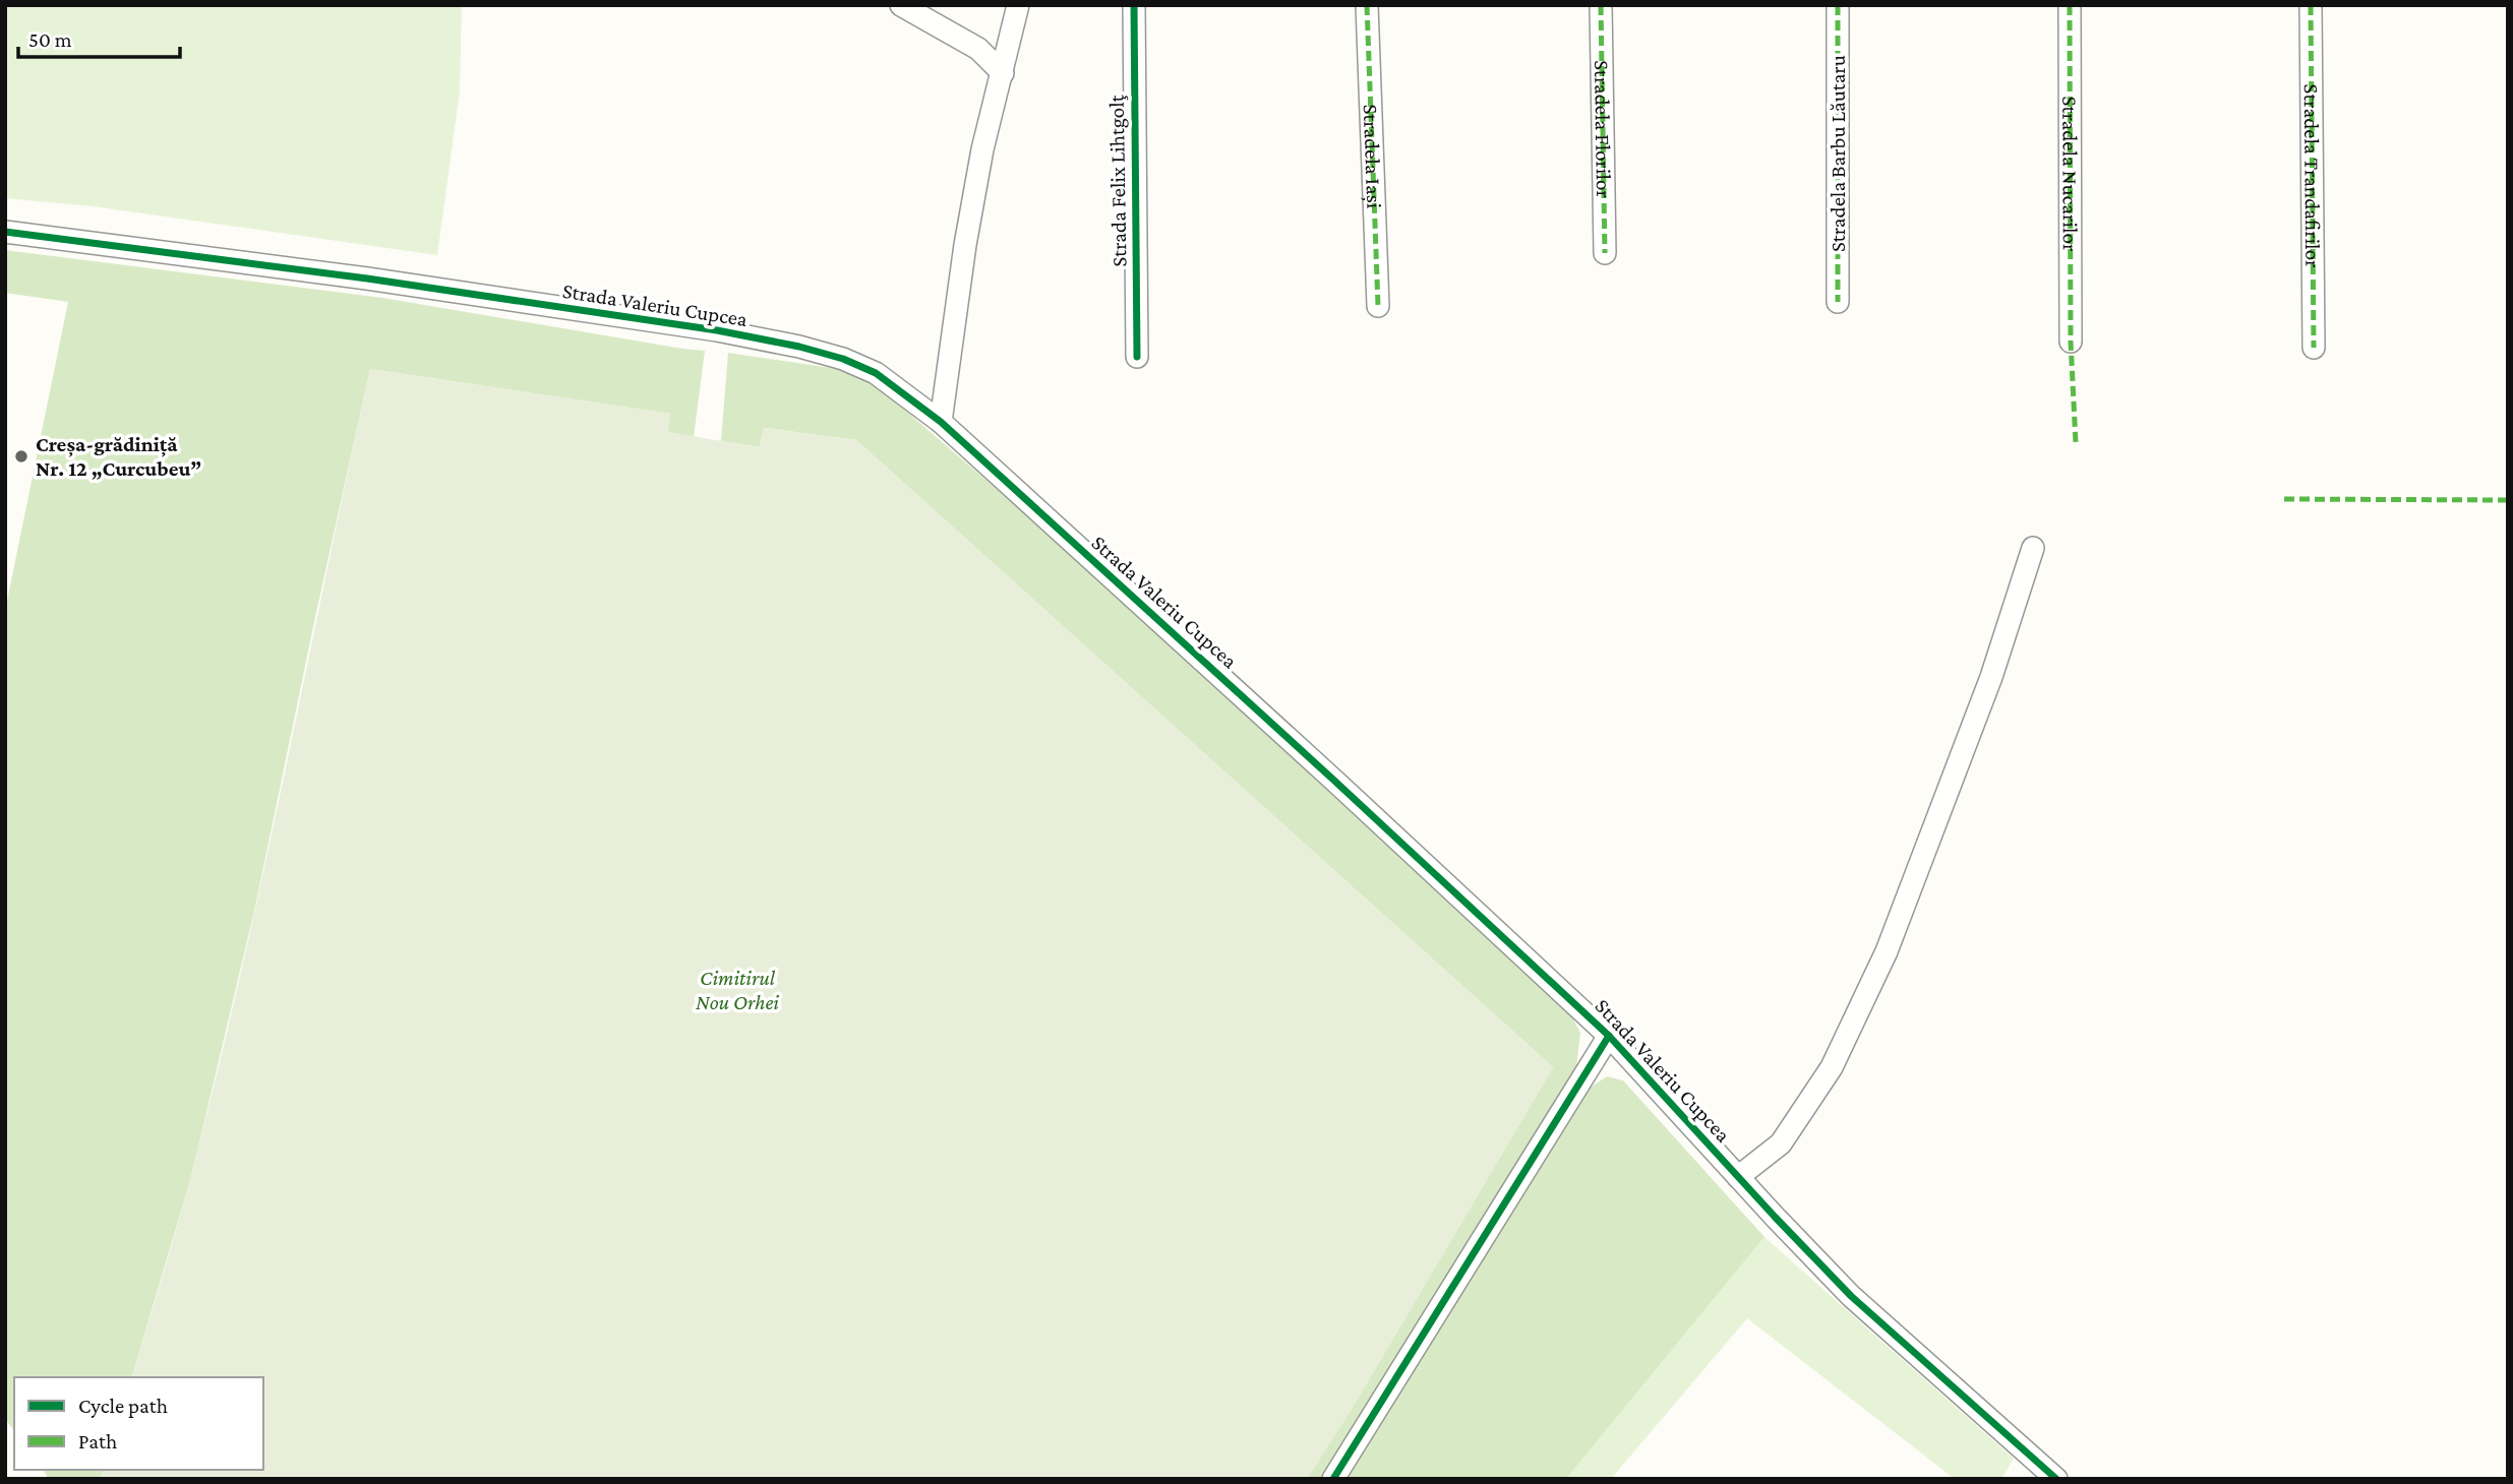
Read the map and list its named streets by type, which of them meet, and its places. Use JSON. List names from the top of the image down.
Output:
{
  "streets": {
    "street": [
      "Stradela Florilor",
      "Stradela Barbu Lăutaru",
      "Stradela Iași",
      "Stradela Nucarilor",
      "Stradela Trandafirilor",
      "Strada Felix Lihtgolţ",
      "Strada Valeriu Cupcea"
    ]
  },
  "parks": ["Cimitirul Nou Orhei"],
  "places": ["Creșa-grădiniță Nr. 12 „Curcubeu”"],
  "legend": ["Cycle path", "Path"],
  "scale_bar": "50 m"
}
